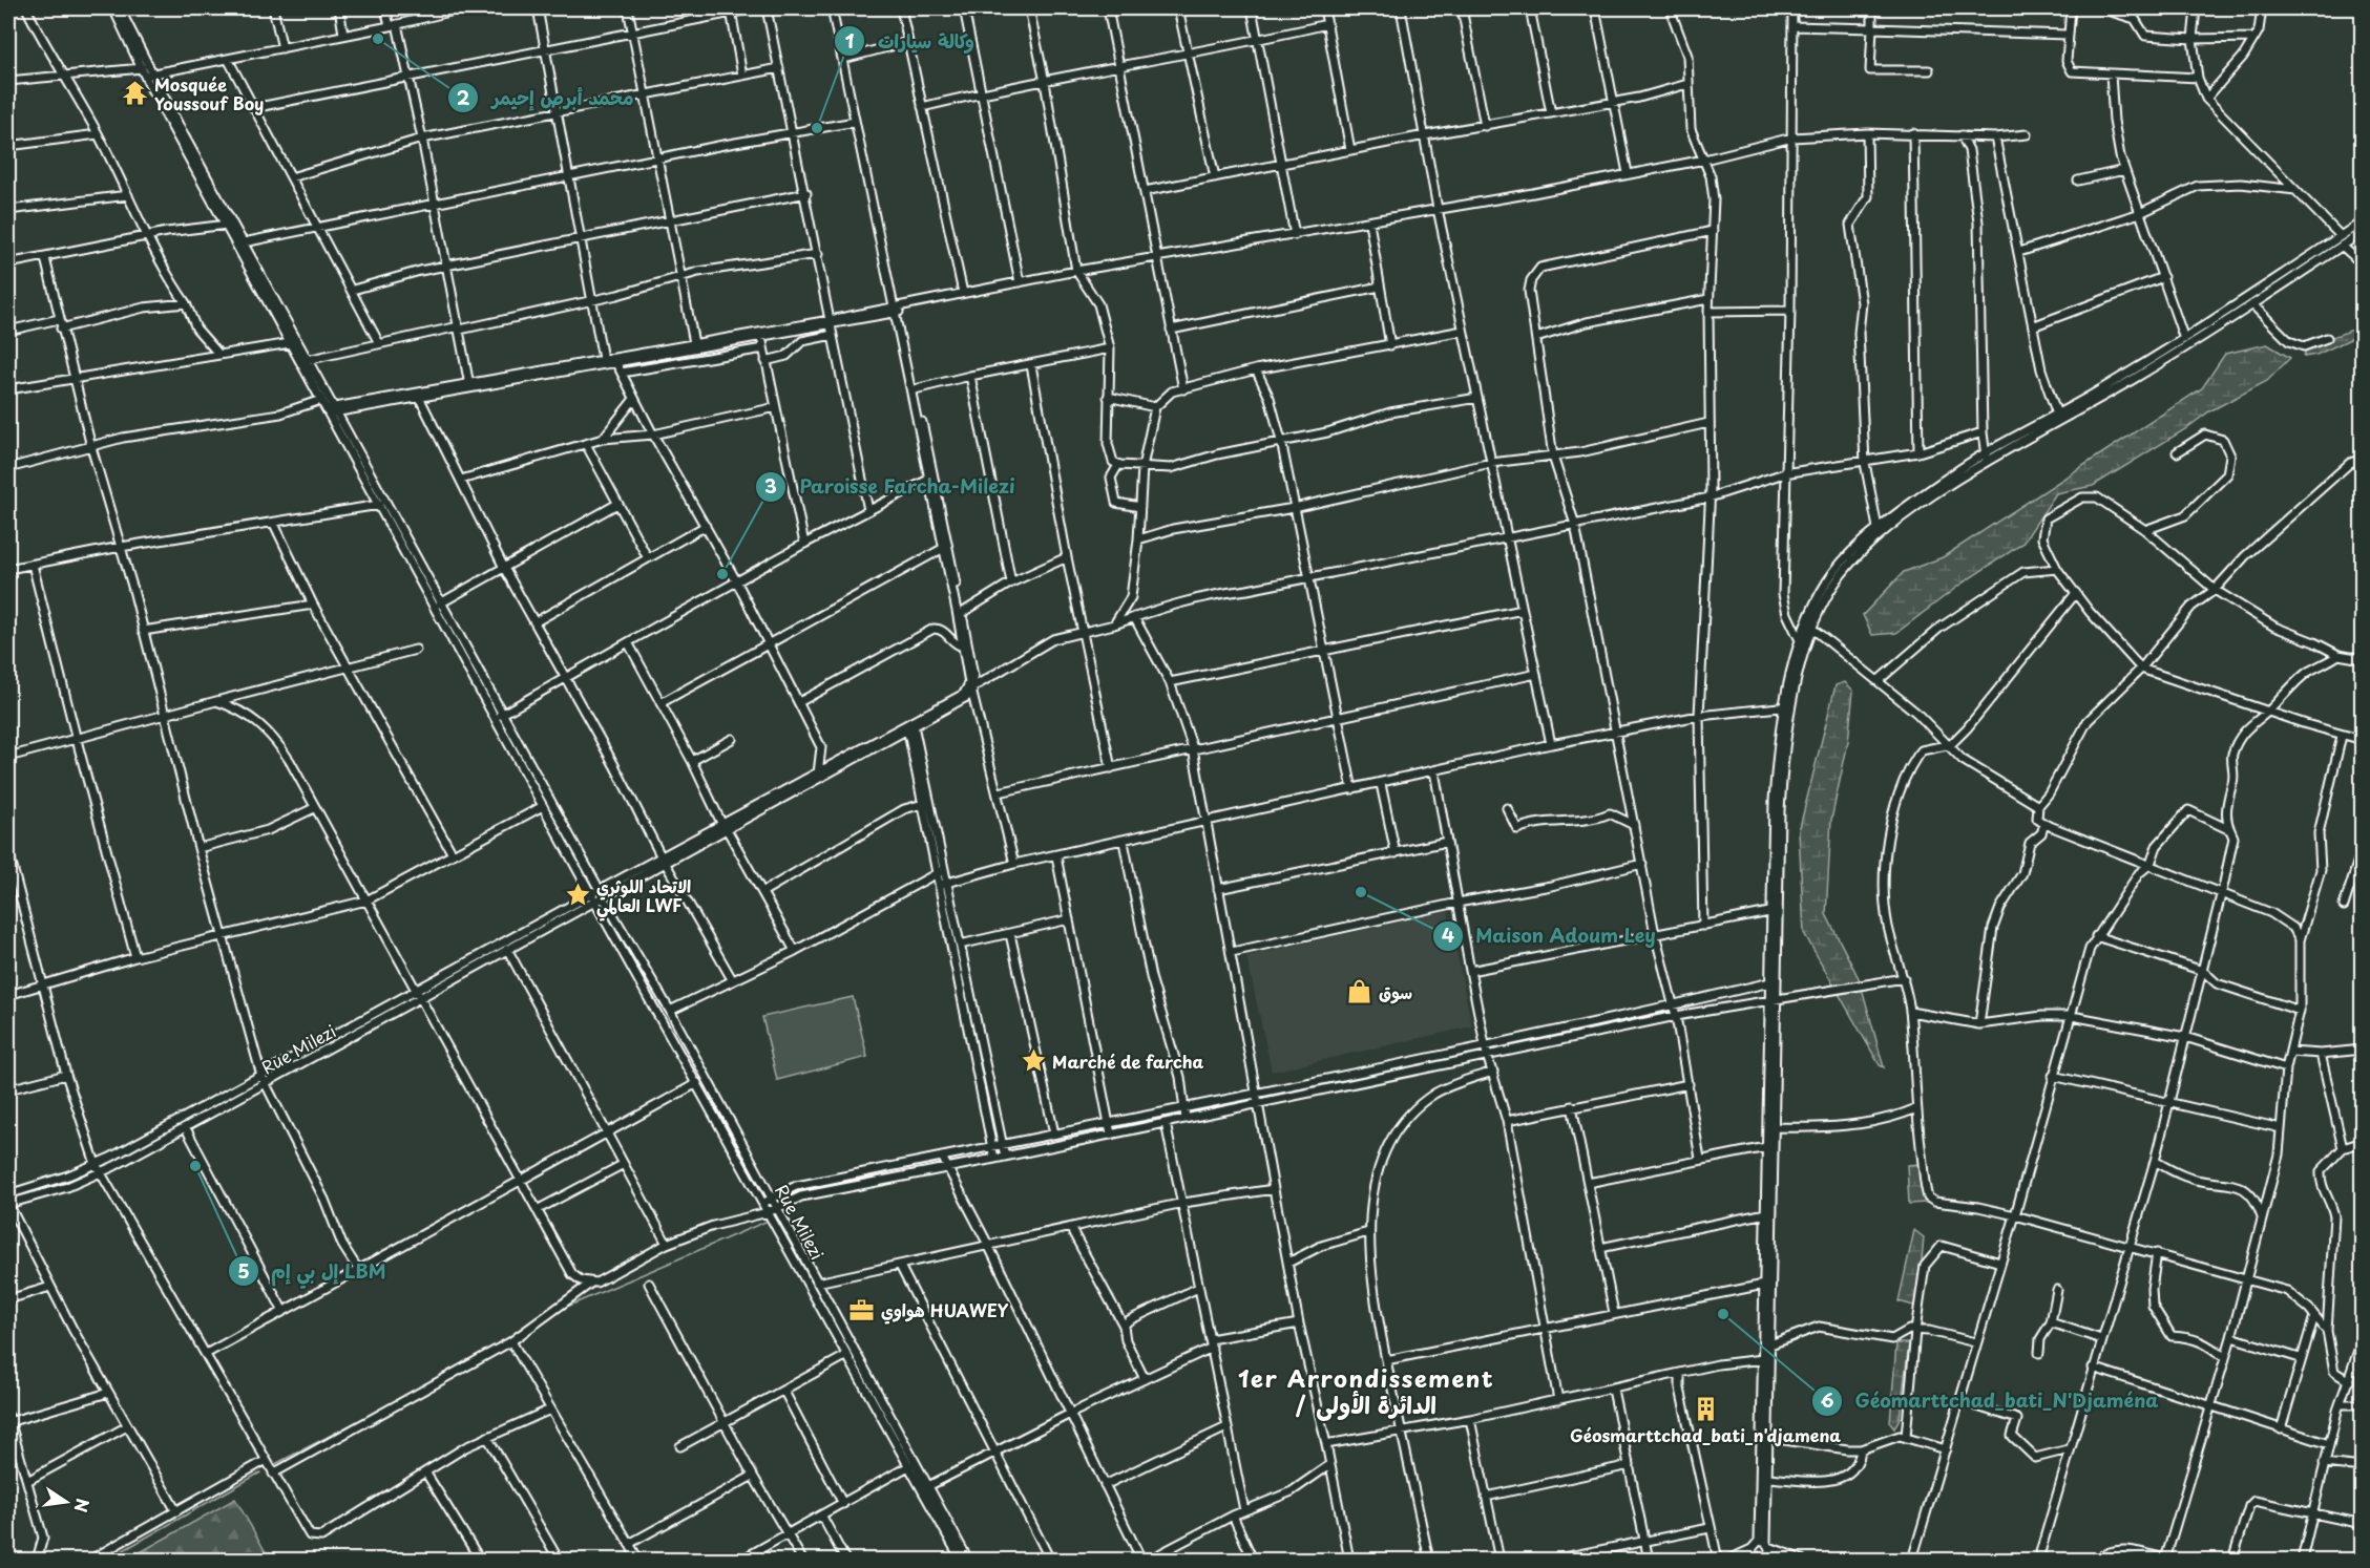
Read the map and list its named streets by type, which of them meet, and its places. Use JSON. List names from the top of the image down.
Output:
{
  "streets": {
    "street": ["Rue Milezi"]
  },
  "districts": ["1er Arrondissement / الدائرة الأولى"],
  "places": {
    "other": [
      "محمد أبرص إحيمر",
      "وكالة سيارات",
      "Paroisse Farcha-Milezi",
      "Maison Adoum Ley",
      "إل بي إم LBM",
      "Géomarttchad_bati_N'Djaména"
    ],
    "temple": ["Mosquée Youssouf Boy"],
    "place": ["الاتحاد اللوثري العالمي LWF", "Marché de farcha"],
    "shop": ["سوق"],
    "office": ["هواوي HUAWEY"],
    "building": ["Géosmarttchad_bati_n'djamena"]
  },
  "north": "right"
}
